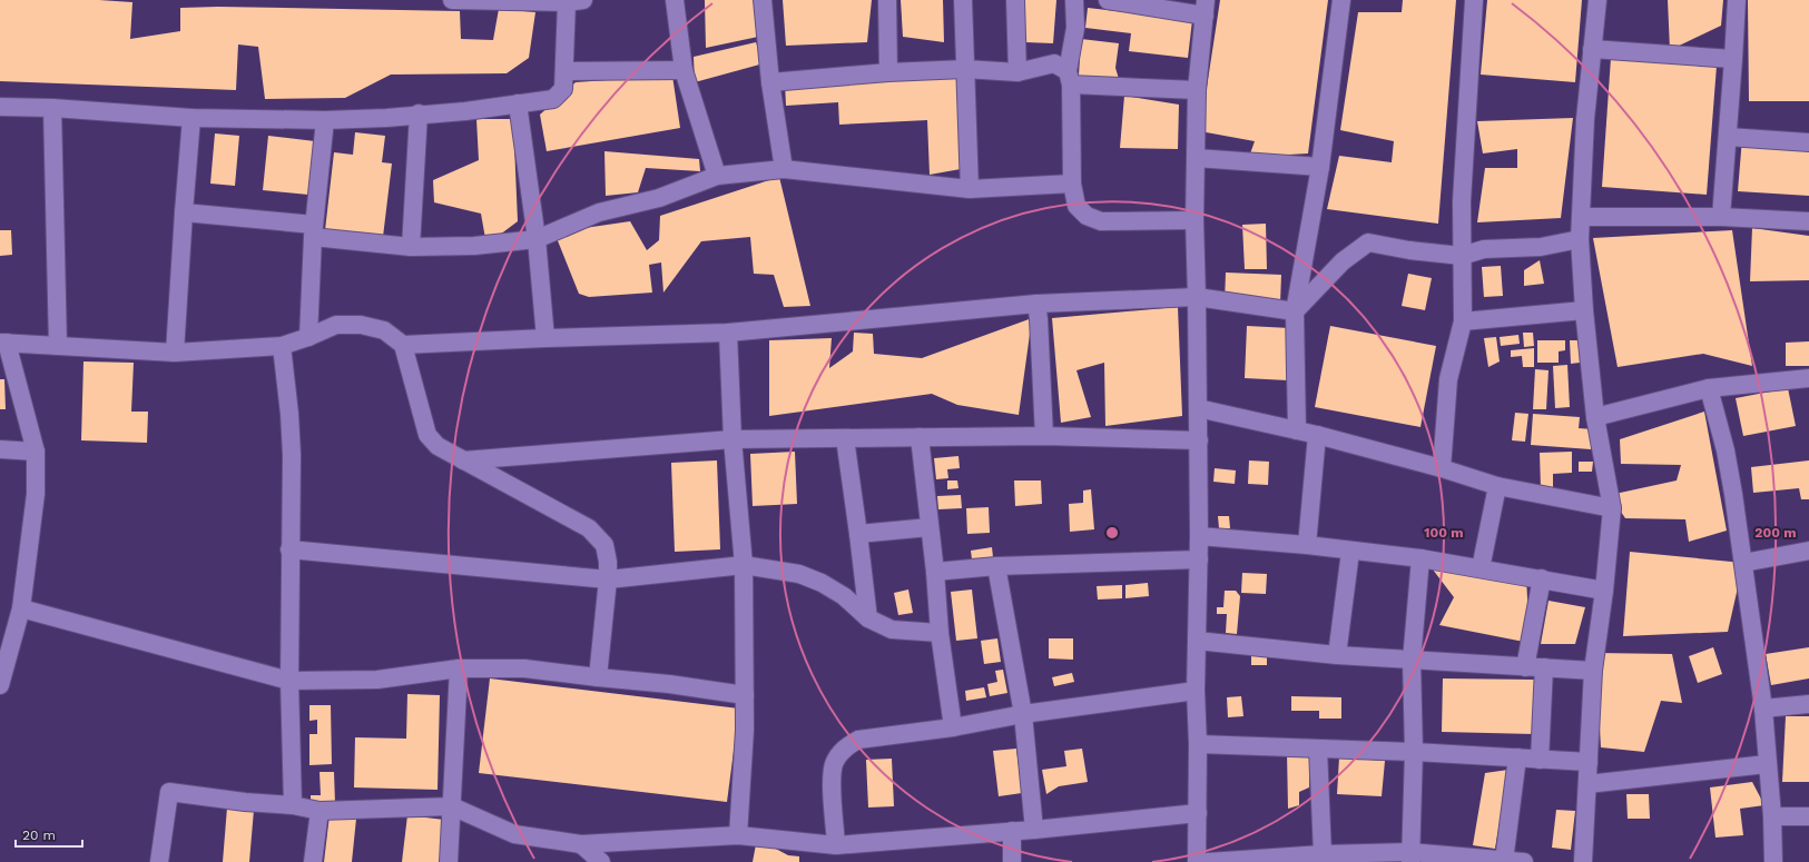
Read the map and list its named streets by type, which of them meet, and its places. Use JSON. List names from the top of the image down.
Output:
{
  "scale_bar": "20 m",
  "rings": ["100 m", "200 m"]
}
